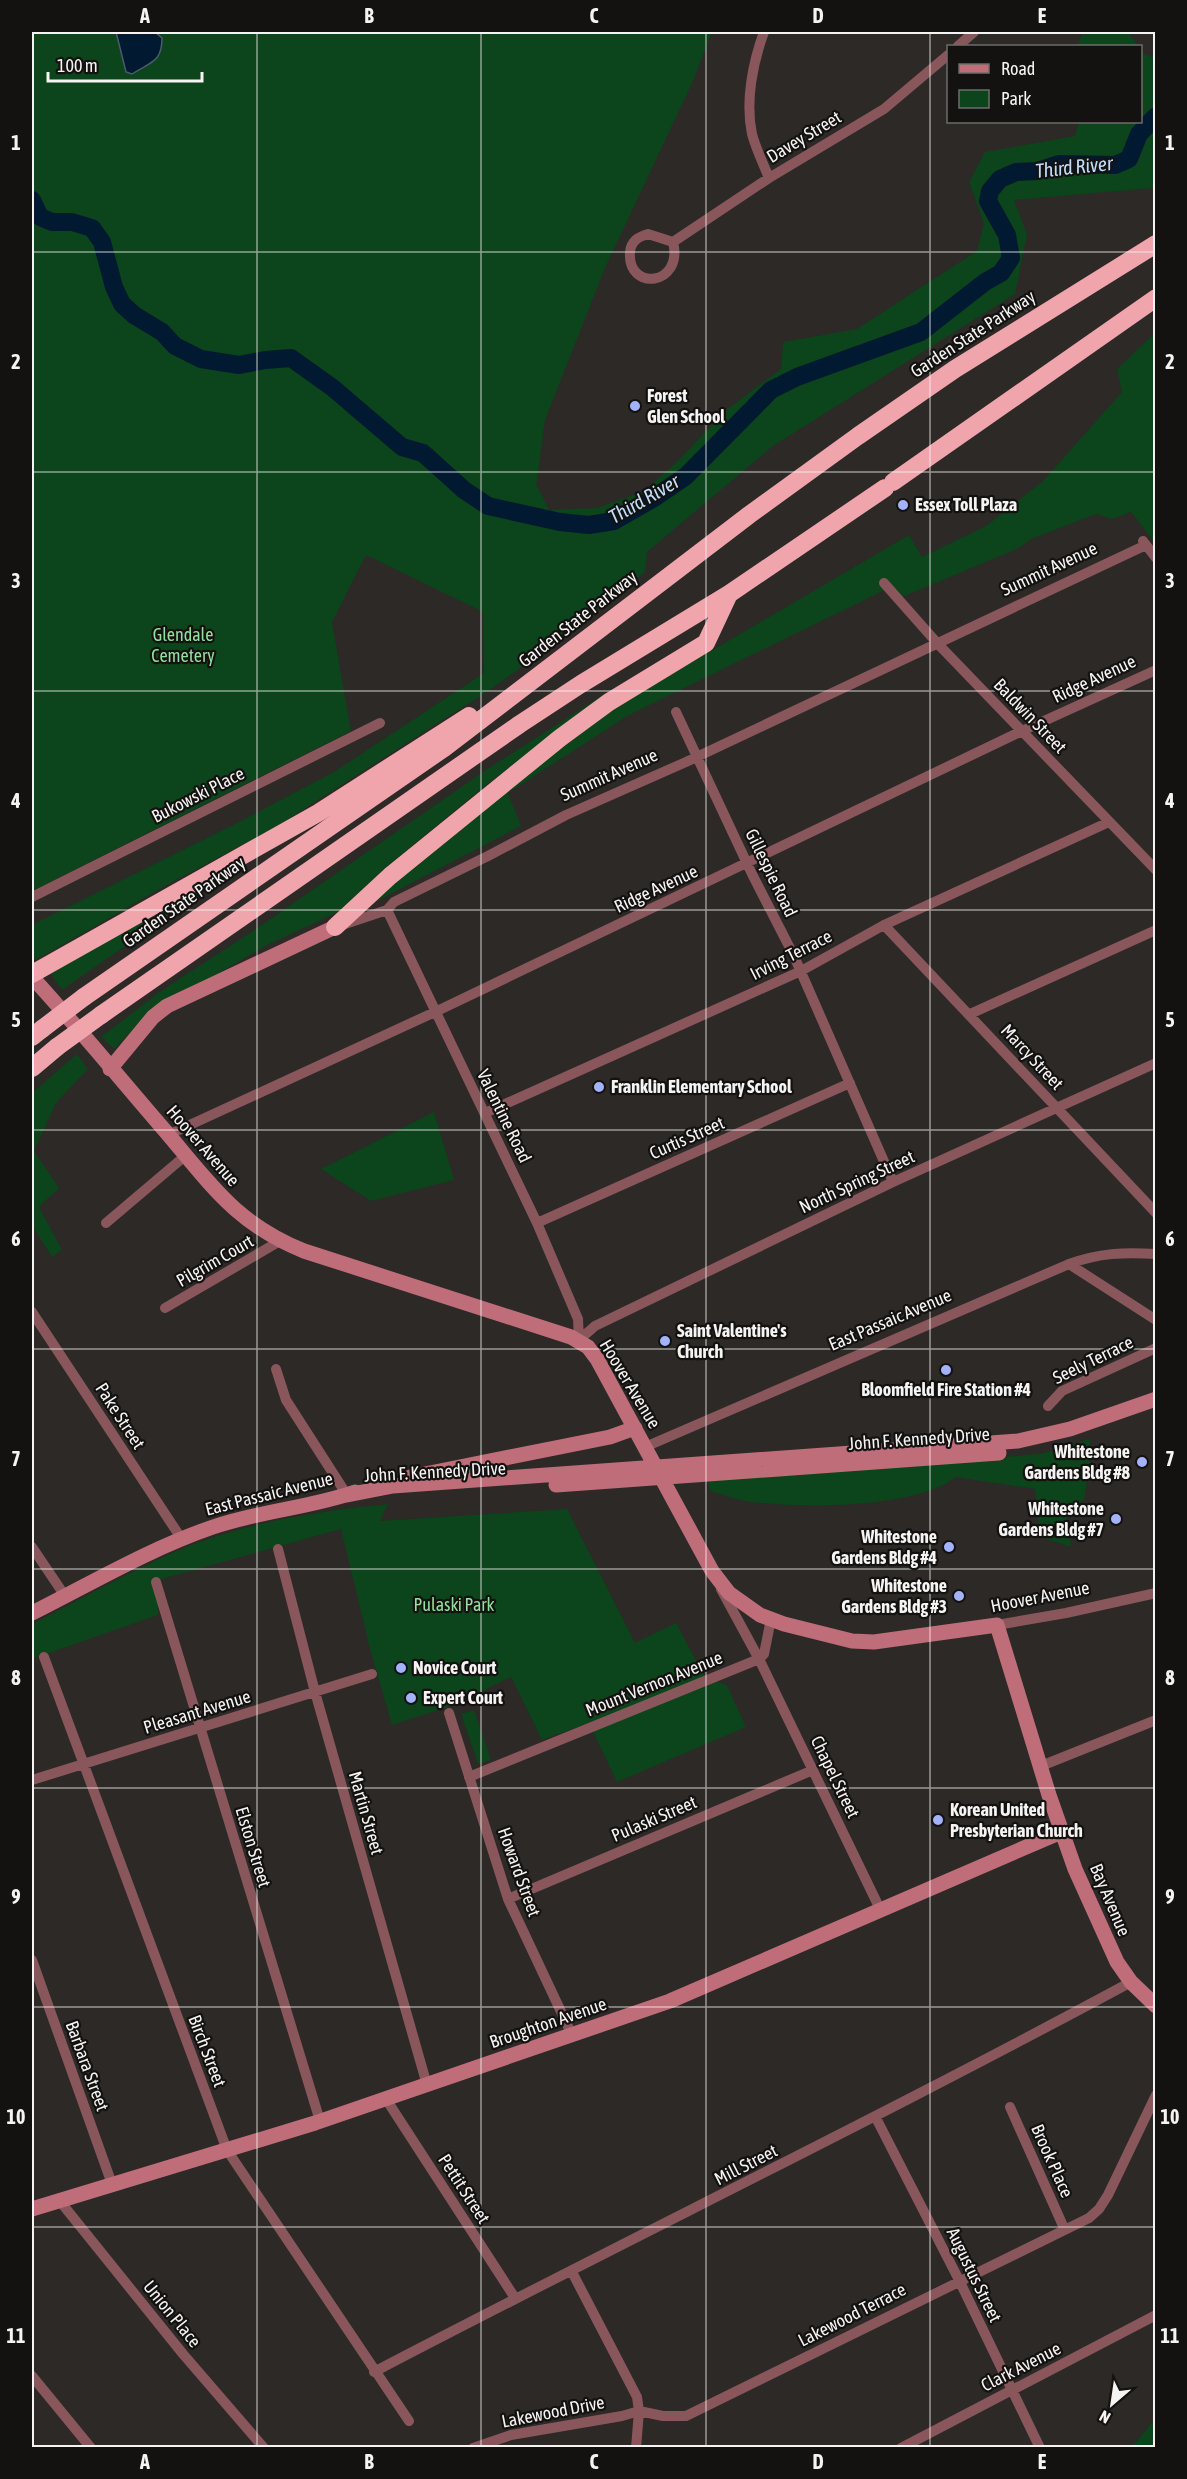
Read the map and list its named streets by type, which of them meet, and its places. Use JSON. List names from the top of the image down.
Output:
{
  "streets": {
    "highway": ["Garden State Parkway"],
    "street": [
      "Davey Street",
      "Summit Avenue",
      "Ridge Avenue",
      "Baldwin Street",
      "Bukowski Place",
      "Gillespie Road",
      "Irving Terrace",
      "Marcy Street",
      "Valentine Road",
      "Curtis Street",
      "Hoover Avenue",
      "North Spring Street",
      "Pilgrim Court",
      "East Passaic Avenue",
      "Seely Terrace",
      "Pake Street",
      "John F. Kennedy Drive",
      "Mount Vernon Avenue",
      "Pleasant Avenue",
      "Chapel Street",
      "Martin Street",
      "Pulaski Street",
      "Elston Street",
      "Howard Street",
      "Bay Avenue",
      "Broughton Avenue",
      "Birch Street",
      "Barbara Street",
      "Brook Place",
      "Mill Street",
      "Pettit Street",
      "Augustus Street",
      "Union Place",
      "Lakewood Terrace",
      "Clark Avenue",
      "Lakewood Drive"
    ]
  },
  "crossings": [
    ["Summit Avenue", "Baldwin Street"],
    ["Summit Avenue", "Gillespie Road"],
    ["Summit Avenue", "Valentine Road"],
    ["Summit Avenue", "Hoover Avenue"],
    ["Ridge Avenue", "Baldwin Street"],
    ["Ridge Avenue", "Gillespie Road"],
    ["Ridge Avenue", "Valentine Road"],
    ["Ridge Avenue", "Hoover Avenue"],
    ["Baldwin Street", "Irving Terrace"],
    ["Gillespie Road", "Irving Terrace"],
    ["Gillespie Road", "Curtis Street"],
    ["Gillespie Road", "North Spring Street"],
    ["Irving Terrace", "Marcy Street"],
    ["Irving Terrace", "Valentine Road"],
    ["Marcy Street", "North Spring Street"],
    ["Valentine Road", "Curtis Street"],
    ["Valentine Road", "Hoover Avenue"],
    ["Valentine Road", "North Spring Street"],
    ["Hoover Avenue", "North Spring Street"],
    ["Hoover Avenue", "Pilgrim Court"],
    ["Hoover Avenue", "East Passaic Avenue"],
    ["Hoover Avenue", "John F. Kennedy Drive"],
    ["Hoover Avenue", "Bay Avenue"],
    ["East Passaic Avenue", "Seely Terrace"],
    ["East Passaic Avenue", "Pake Street"],
    ["East Passaic Avenue", "John F. Kennedy Drive"],
    ["Mount Vernon Avenue", "Chapel Street"],
    ["Mount Vernon Avenue", "Howard Street"],
    ["Pleasant Avenue", "Martin Street"],
    ["Pleasant Avenue", "Elston Street"],
    ["Pleasant Avenue", "Birch Street"],
    ["Chapel Street", "Pulaski Street"],
    ["Chapel Street", "Broughton Avenue"],
    ["Martin Street", "Broughton Avenue"],
    ["Pulaski Street", "Howard Street"],
    ["Elston Street", "Broughton Avenue"],
    ["Howard Street", "Broughton Avenue"],
    ["Bay Avenue", "Broughton Avenue"],
    ["Bay Avenue", "Mill Street"],
    ["Broughton Avenue", "Birch Street"],
    ["Broughton Avenue", "Barbara Street"],
    ["Broughton Avenue", "Pettit Street"],
    ["Broughton Avenue", "Union Place"],
    ["Birch Street", "Mill Street"],
    ["Brook Place", "Lakewood Terrace"],
    ["Mill Street", "Pettit Street"],
    ["Mill Street", "Augustus Street"],
    ["Augustus Street", "Lakewood Terrace"],
    ["Augustus Street", "Clark Avenue"],
    ["Lakewood Terrace", "Lakewood Drive"]
  ],
  "water": ["Third River"],
  "parks": ["Glendale Cemetery", "Pulaski Park"],
  "places": [
    "Forest Glen School",
    "Essex Toll Plaza",
    "Franklin Elementary School",
    "Saint Valentine's Church",
    "Bloomfield Fire Station #4",
    "Whitestone Gardens Bldg #8",
    "Whitestone Gardens Bldg #7",
    "Whitestone Gardens Bldg #4",
    "Whitestone Gardens Bldg #3",
    "Novice Court",
    "Expert Court",
    "Korean United Presbyterian Church"
  ],
  "legend": ["Road", "Park"],
  "scale_bar": "100 m",
  "north": "bottom left",
  "grid": {
    "columns": [
      "A",
      "B",
      "C",
      "D",
      "E"
    ],
    "rows": [
      "1",
      "2",
      "3",
      "4",
      "5",
      "6",
      "7",
      "8",
      "9",
      "10",
      "11"
    ]
  }
}
